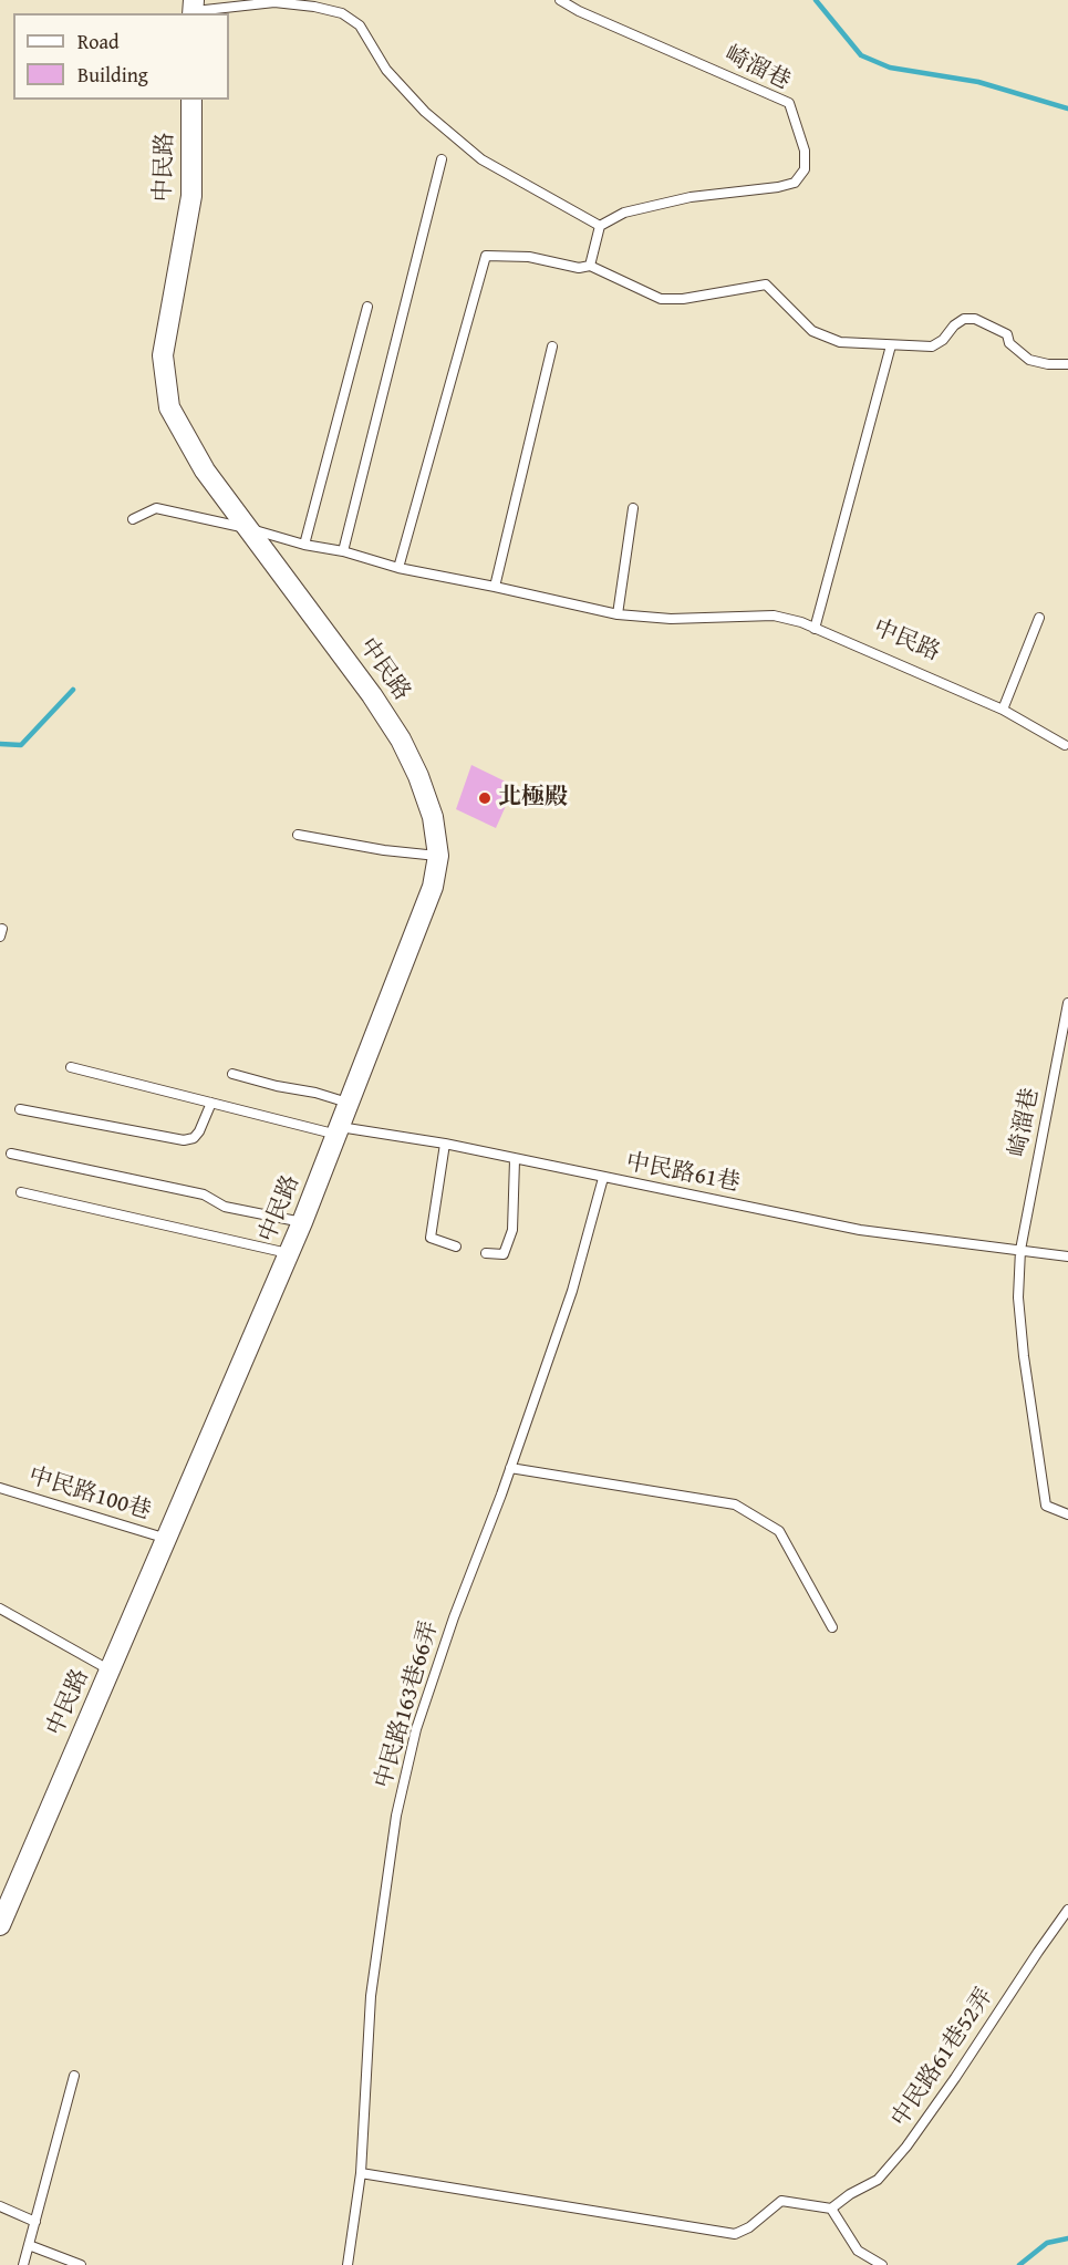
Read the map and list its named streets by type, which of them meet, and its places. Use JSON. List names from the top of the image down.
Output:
{
  "streets": {
    "street": ["中民路"],
    "lane": [
      "崎溜巷",
      "中民路61巷",
      "中民路100巷",
      "中民路163巷66弄",
      "中民路61巷52弄"
    ]
  },
  "crossings": [
    ["崎溜巷", "中民路61巷"],
    ["中民路", "中民路61巷"],
    ["中民路", "中民路100巷"],
    ["中民路61巷", "中民路163巷66弄"]
  ],
  "places": ["北極殿"],
  "legend": ["Road", "Building"]
}
